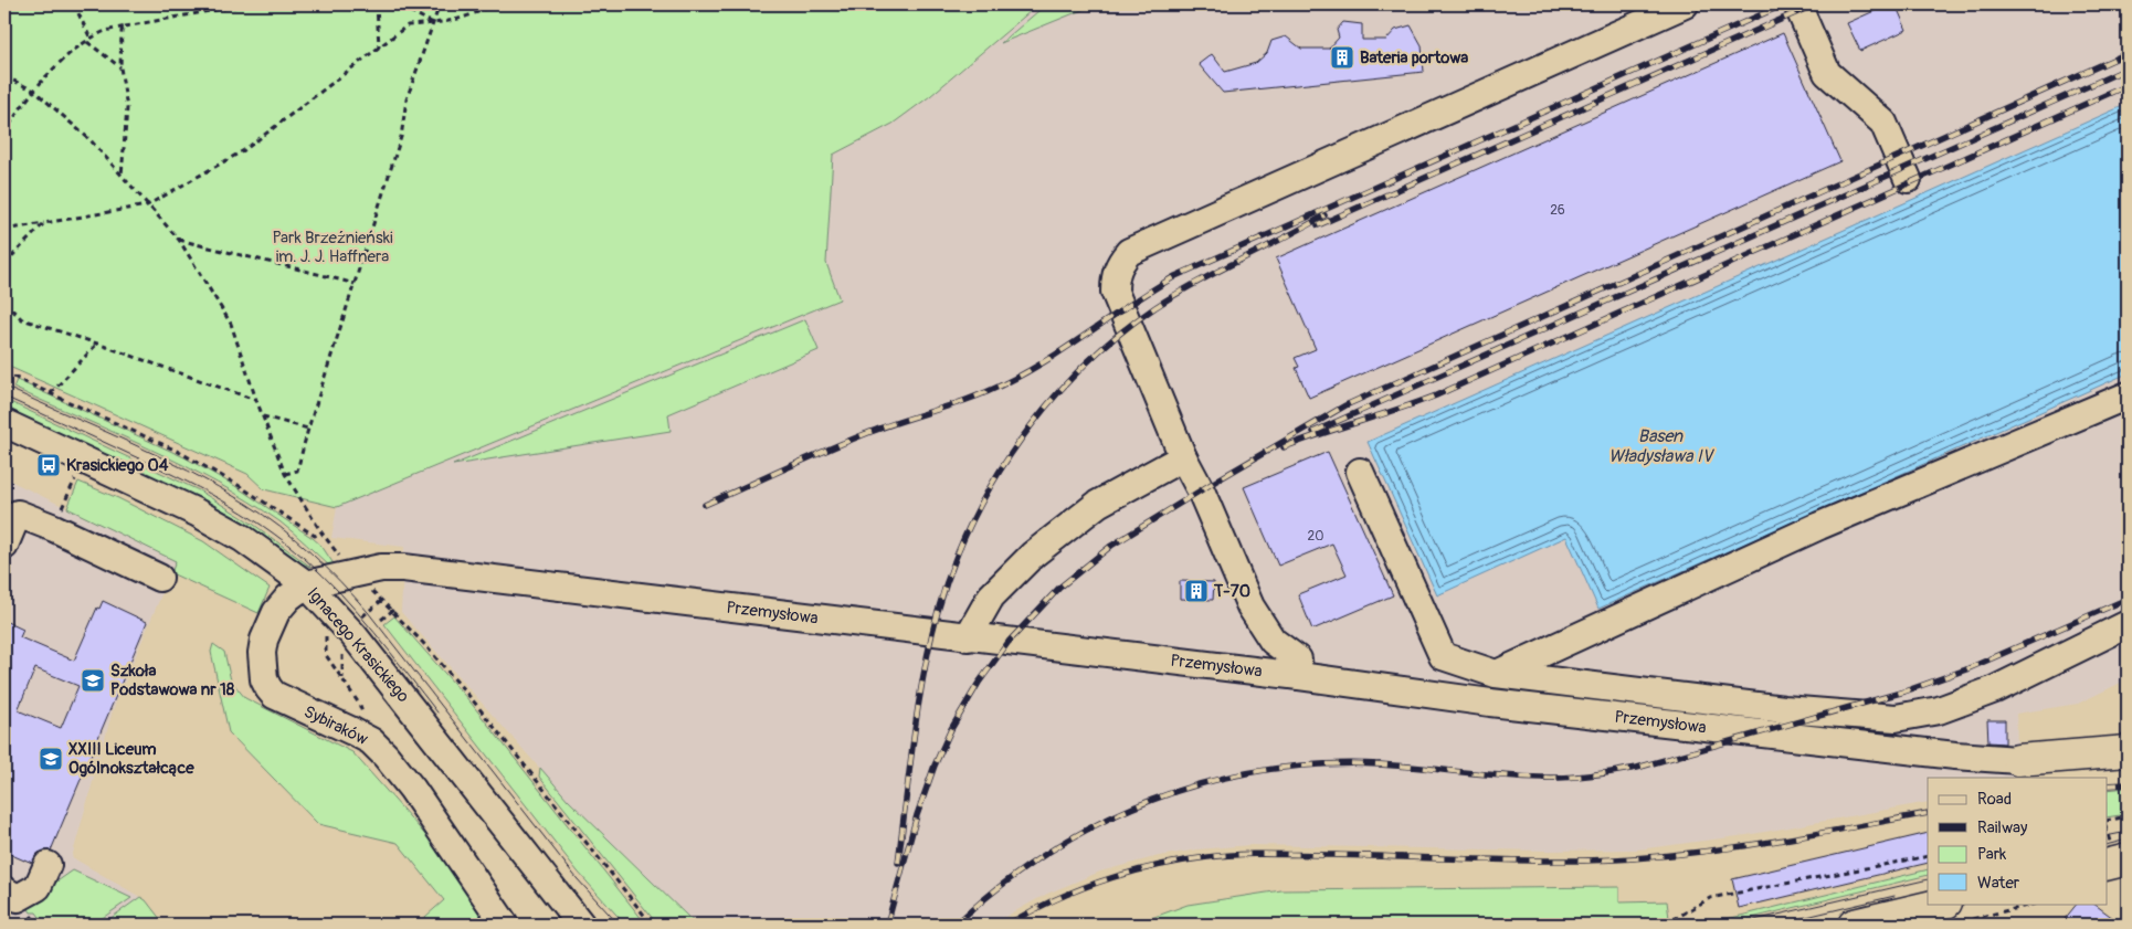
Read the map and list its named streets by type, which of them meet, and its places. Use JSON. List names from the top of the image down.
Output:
{
  "streets": {
    "main road": ["Przemysłowa"],
    "street": ["Ignacego Krasickiego", "Sybiraków"]
  },
  "crossings": [
    ["Przemysłowa", "Ignacego Krasickiego"],
    ["Przemysłowa", "Sybiraków"],
    ["Ignacego Krasickiego", "Sybiraków"]
  ],
  "water": ["Basen Władysława IV"],
  "parks": ["Park Brzeźnieński im. J. J. Haffnera"],
  "places": {
    "building": ["Bateria portowa", "T-70"],
    "bus stop": ["Krasickiego 04"],
    "school or university": ["Szkoła Podstawowa nr 18", "XXIII Liceum Ogólnokształcące"]
  },
  "house_numbers": ["26", "20"],
  "legend": [
    "Road",
    "Railway",
    "Park",
    "Water"
  ]
}
